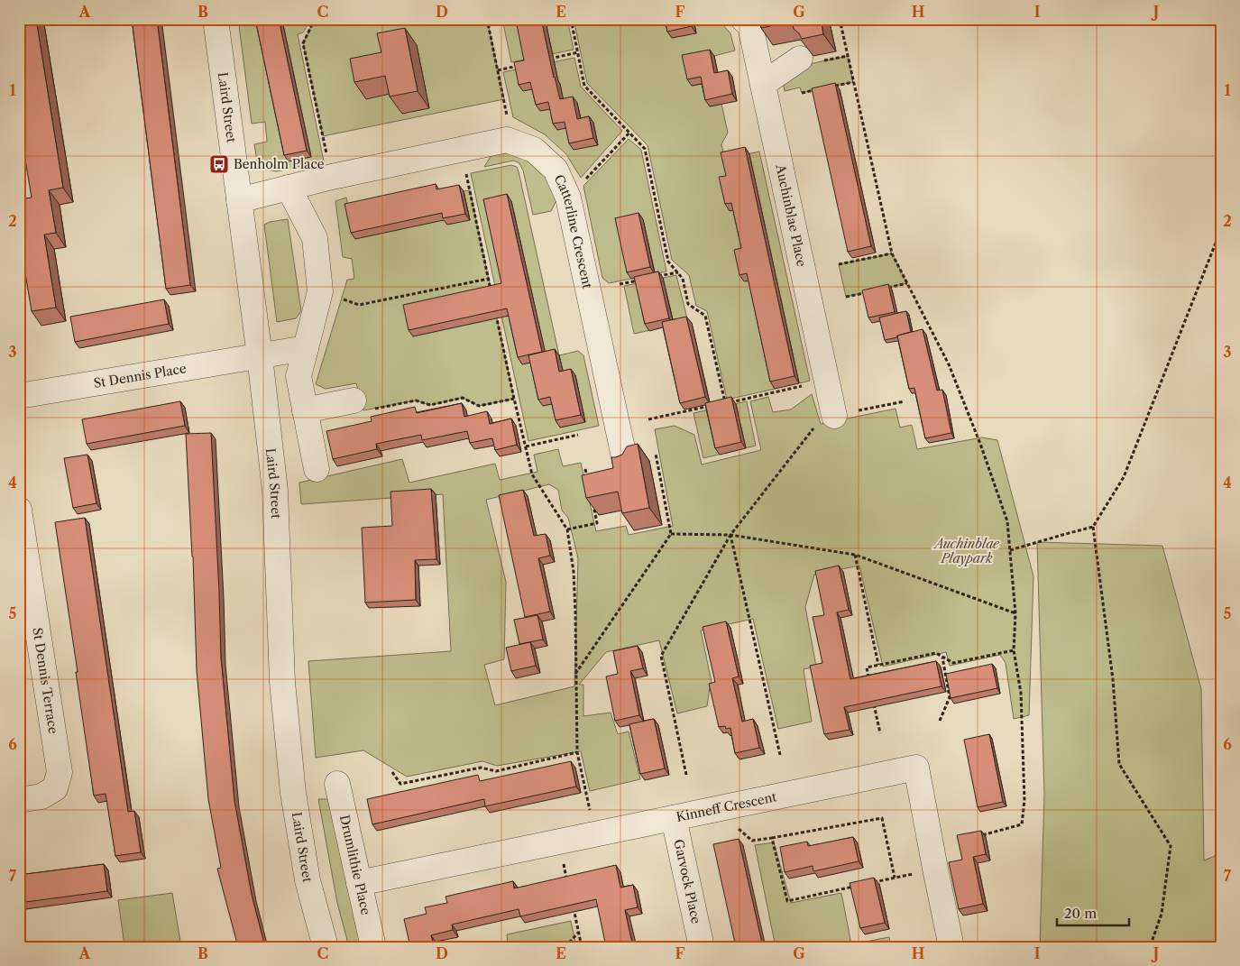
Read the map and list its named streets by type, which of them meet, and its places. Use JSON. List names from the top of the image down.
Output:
{
  "streets": {
    "street": [
      "Laird Street",
      "Auchinblae Place",
      "Catterline Crescent",
      "St Dennis Place",
      "St Dennis Terrace",
      "Kinneff Crescent",
      "Drumlithie Place",
      "Garvock Place"
    ]
  },
  "crossings": [
    ["Laird Street", "St Dennis Place"],
    ["Kinneff Crescent", "Drumlithie Place"],
    ["Kinneff Crescent", "Garvock Place"]
  ],
  "parks": ["Auchinblae Playpark"],
  "places": {
    "bus stop": ["Benholm Place"]
  },
  "scale_bar": "20 m",
  "grid": {
    "columns": [
      "A",
      "B",
      "C",
      "D",
      "E",
      "F",
      "G",
      "H",
      "I",
      "J"
    ],
    "rows": [
      "1",
      "2",
      "3",
      "4",
      "5",
      "6",
      "7"
    ]
  }
}
